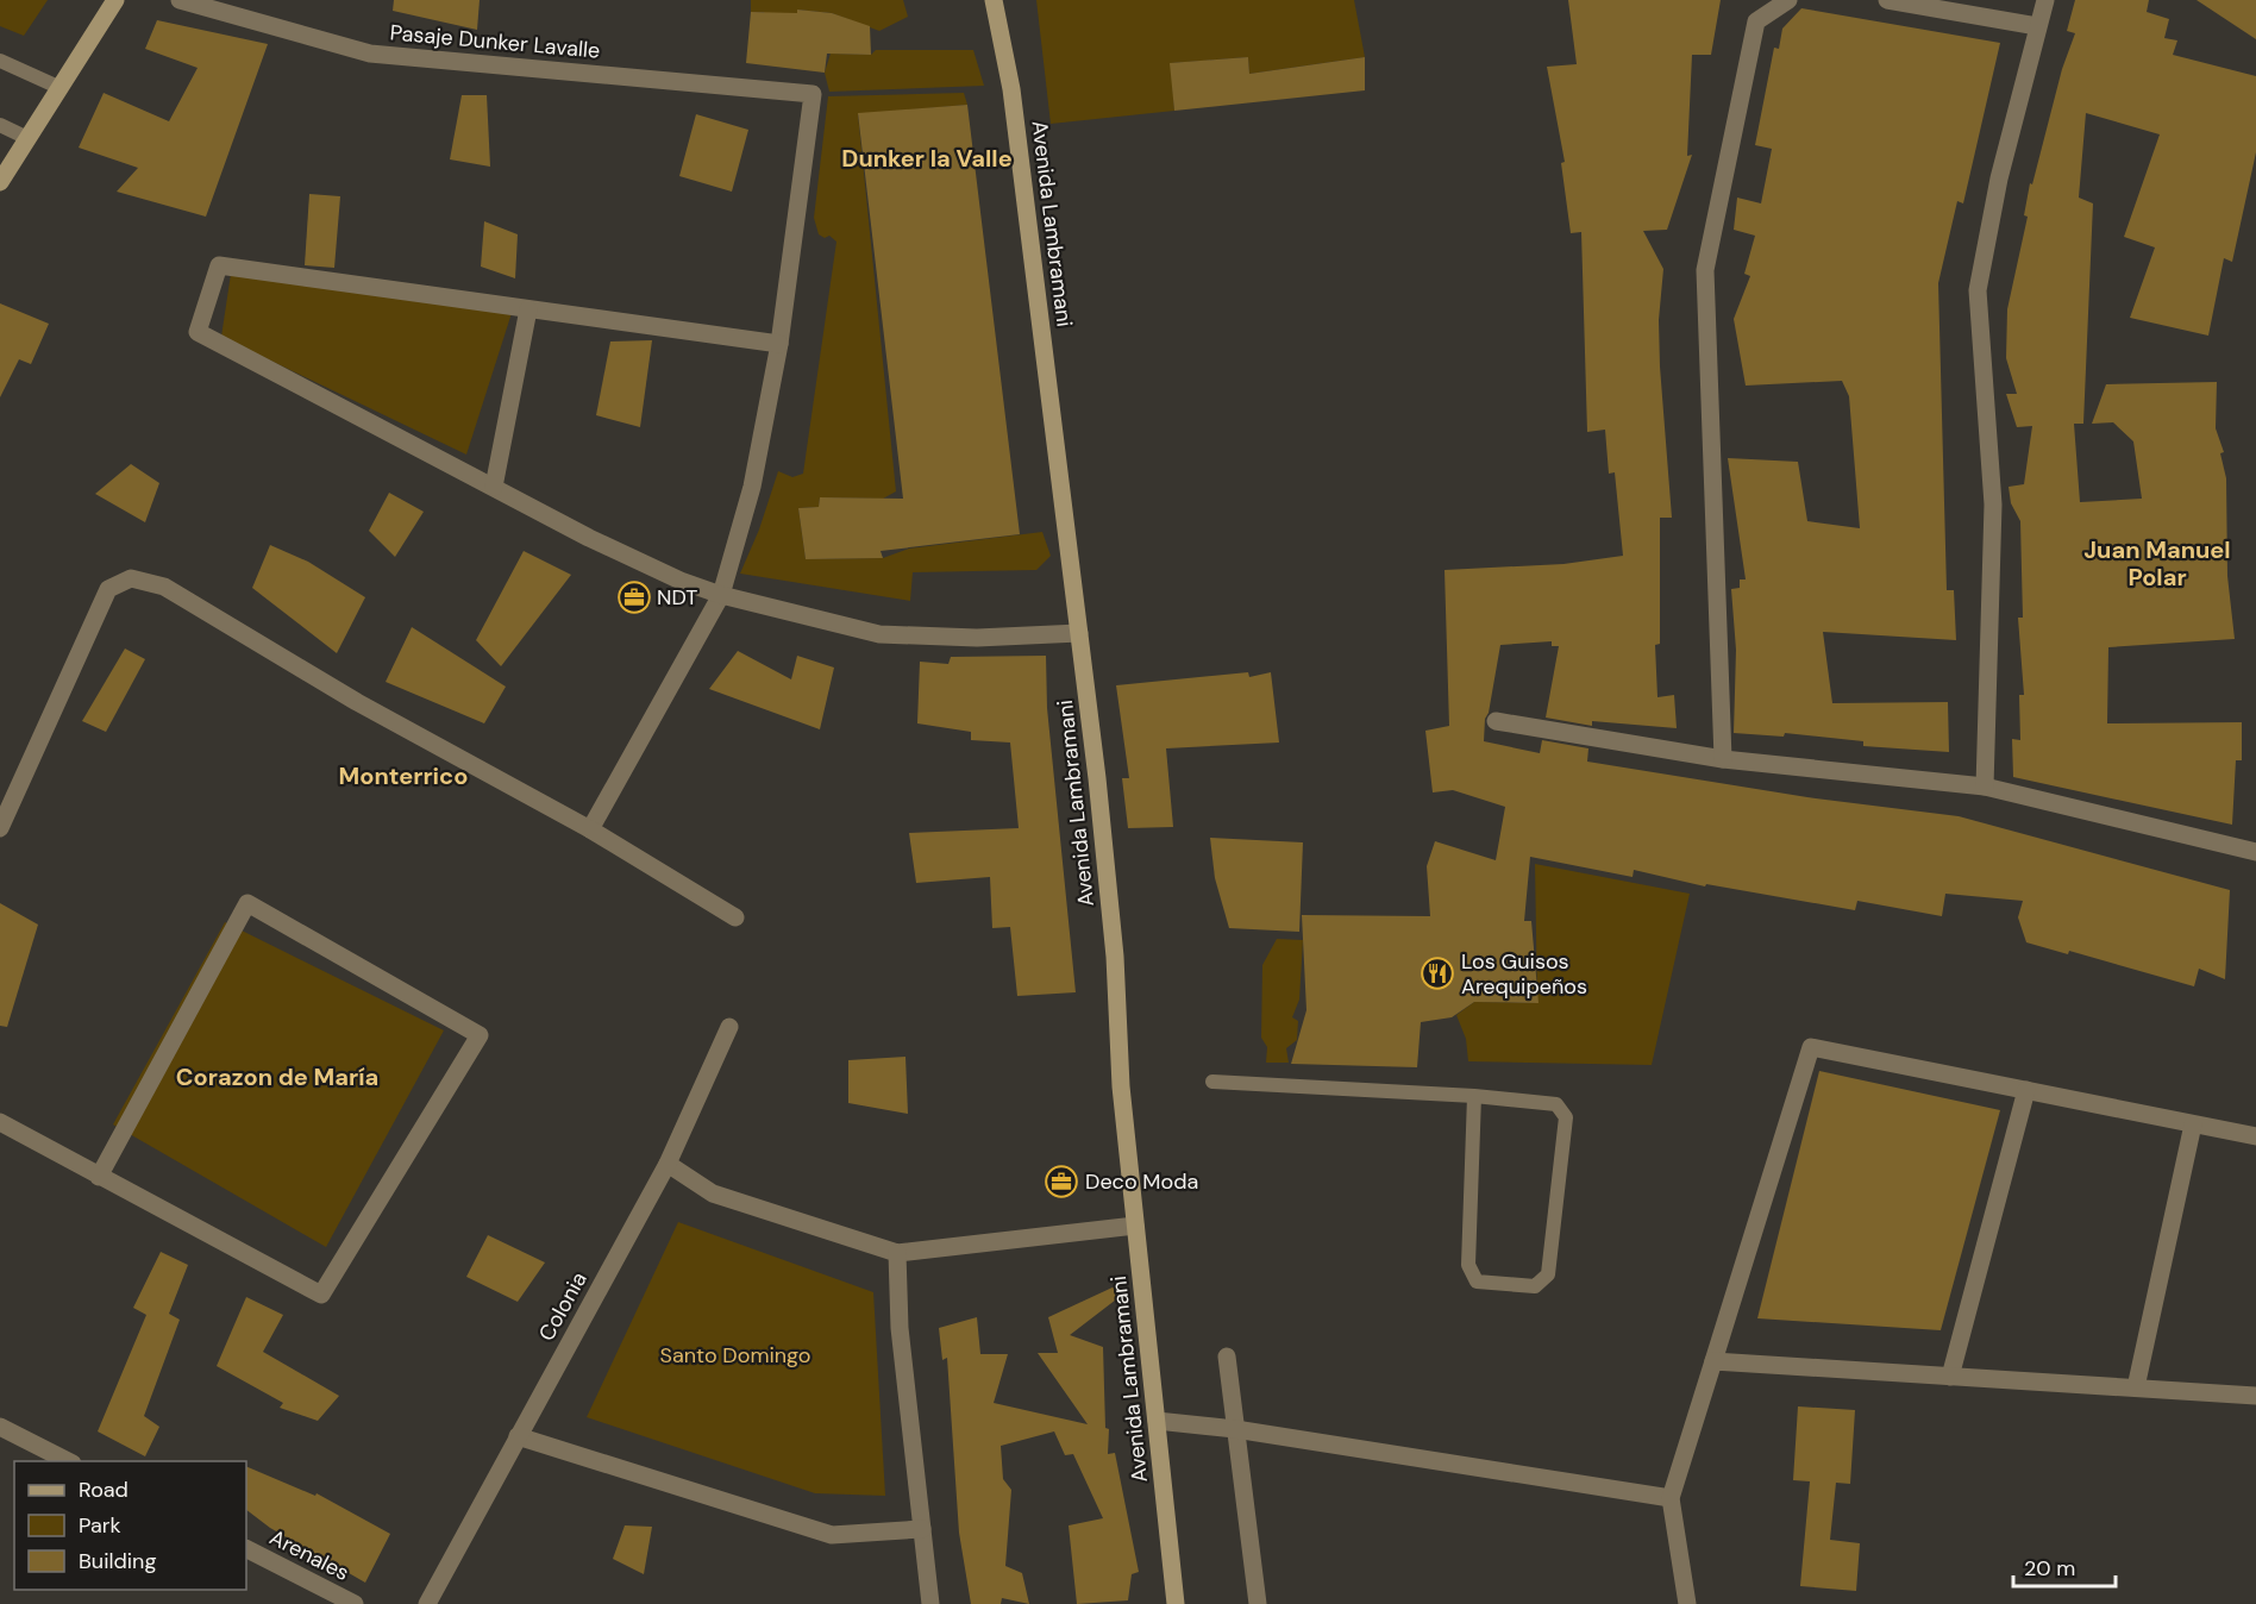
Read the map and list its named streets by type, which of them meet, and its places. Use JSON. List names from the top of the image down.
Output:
{
  "streets": {
    "main road": ["Avenida Lambramani"],
    "street": ["Pasaje Dunker Lavalle", "Colonia", "Arenales"]
  },
  "districts": [
    "Dunker la Valle",
    "Juan Manuel Polar",
    "Monterrico",
    "Corazon de María"
  ],
  "parks": ["Santo Domingo"],
  "places": {
    "office": ["NDT", "Deco Moda"],
    "restaurant": ["Los Guisos Arequipeños"]
  },
  "legend": ["Road", "Park", "Building"],
  "scale_bar": "20 m"
}
